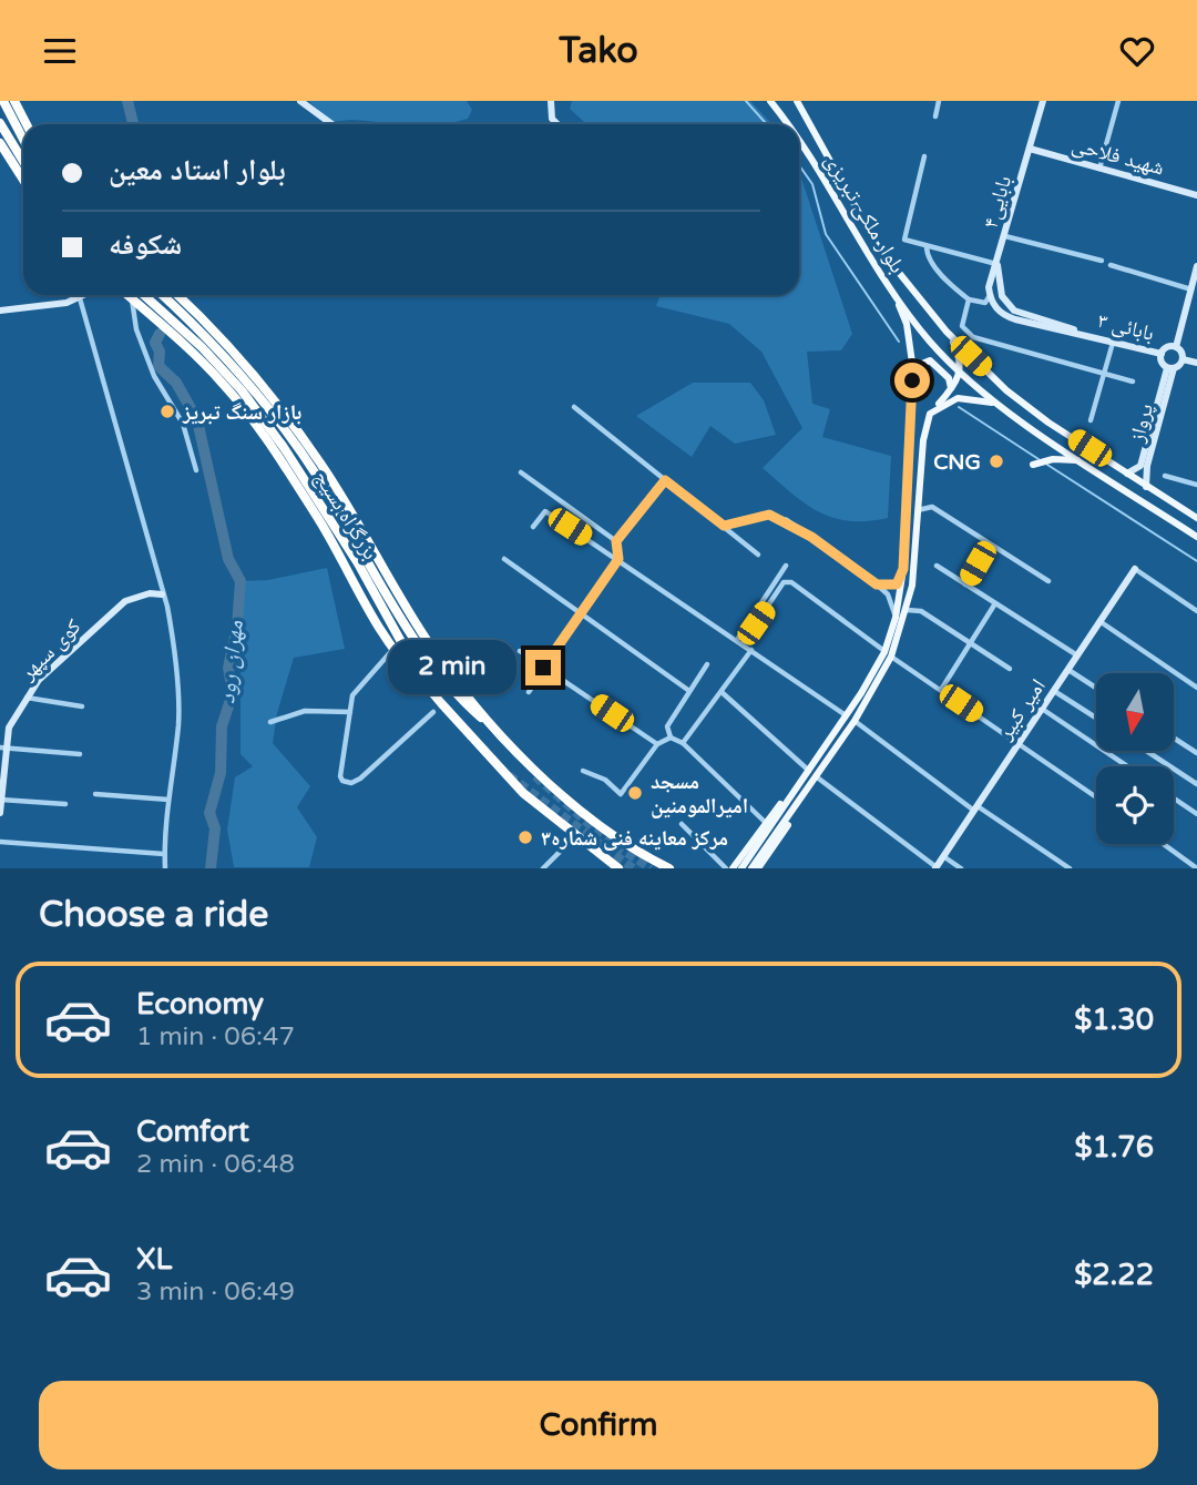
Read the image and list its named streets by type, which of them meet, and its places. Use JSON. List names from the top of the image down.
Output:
{
  "streets": {
    "highway": ["بزرگراه بسیج"],
    "main road": ["بلوار ملکى تبریزى"],
    "street": [
      "شهید فلاحی",
      "بابایی۴",
      "بابائی ۳",
      "پرواز",
      "کوی سپهر",
      "امیر کبیر"
    ]
  },
  "crossings": [
    ["شهید فلاحی", "بابایی۴"],
    ["بابایی۴", "بابائی ۳"],
    ["بلوار ملکى تبریزى", "پرواز"],
    ["بابائی ۳", "پرواز"]
  ],
  "water": ["مهران رود"],
  "places": [
    "بازار سنگ تبریز",
    "CNG",
    "مسجد امیرالمومنین",
    "مرکز معاینه فنی شماره۳"
  ],
  "north": "bottom",
  "page": {
    "header": "Tako",
    "banner": ["بلوار استاد معین", "شکوفه"],
    "bubble": "2 min",
    "heading": "Choose a ride",
    "list": [
      {
        "name": "Economy",
        "note": "1 min · 06:47",
        "value": "$1.30"
      },
      {
        "name": "Comfort",
        "note": "2 min · 06:48",
        "value": "$1.76"
      },
      {
        "name": "XL",
        "note": "3 min · 06:49",
        "value": "$2.22"
      }
    ],
    "buttons": "Confirm"
  }
}
